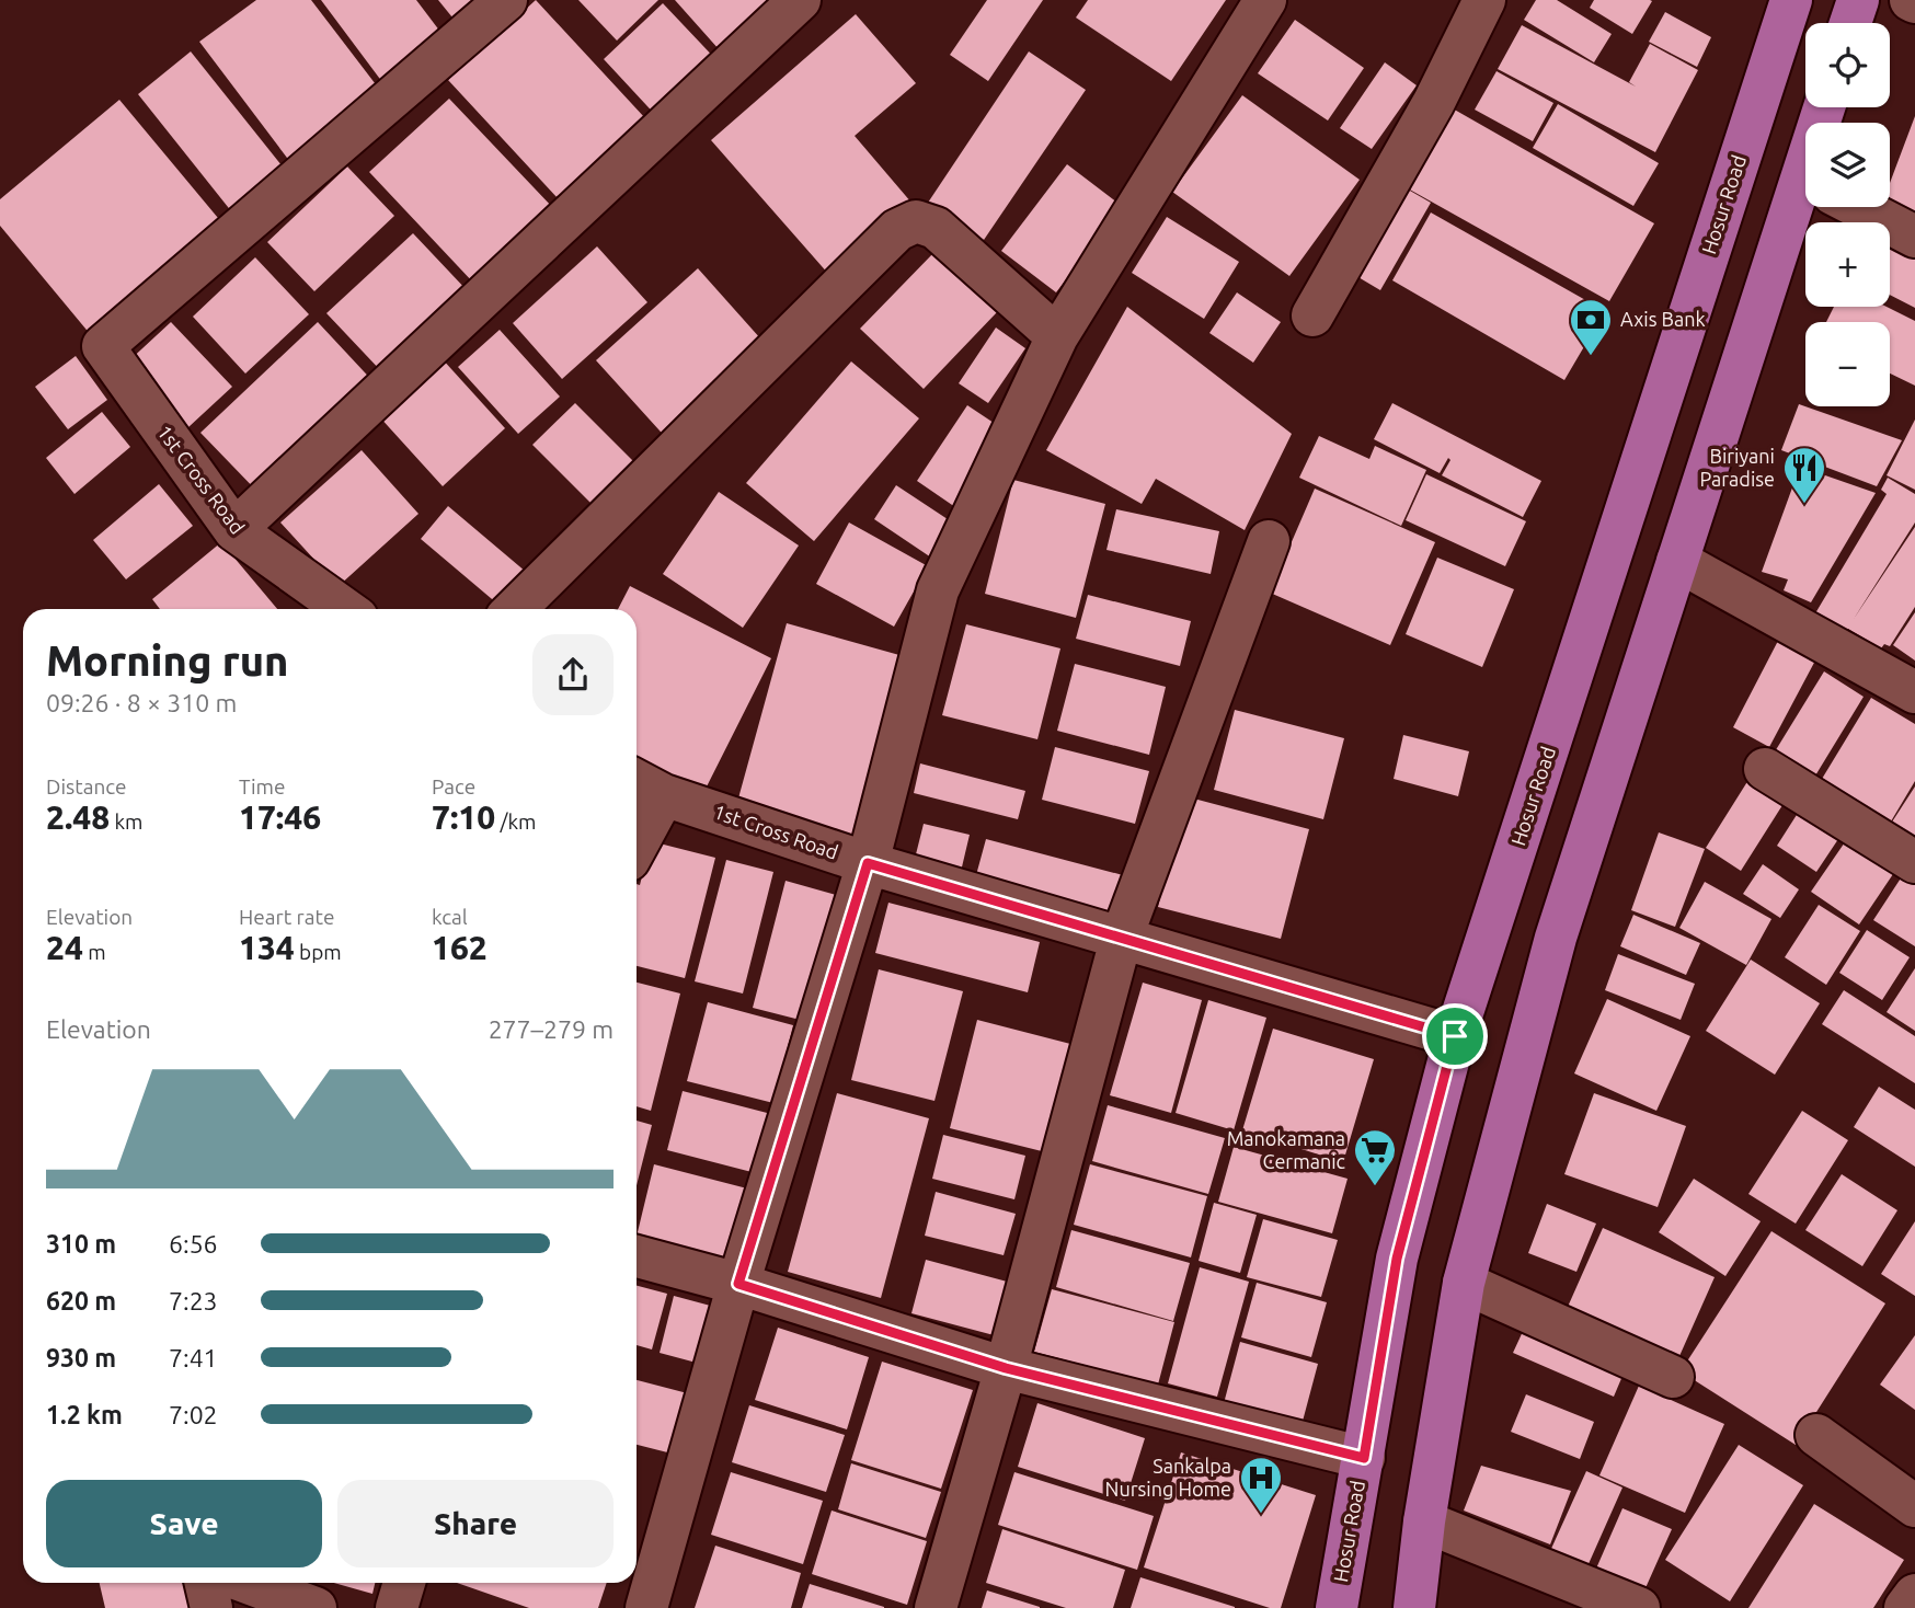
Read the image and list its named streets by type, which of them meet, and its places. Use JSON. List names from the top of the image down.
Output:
{
  "streets": {
    "main road": ["Hosur Road"],
    "street": ["1st Cross Road"]
  },
  "crossings": [
    ["Hosur Road", "1st Cross Road"]
  ],
  "places": {
    "bank": ["Axis Bank"],
    "restaurant": ["Biriyani Paradise"],
    "supermarket": ["Manokamana Cermanic"],
    "hospital": ["Sankalpa Nursing Home"]
  },
  "page": {
    "map_buttons": ["+", "−"],
    "heading": ["Morning run", "09:26 · 8 × 310 m"],
    "stats": [
      ["Distance", "2.48 km"],
      ["Time", "17:46"],
      ["Pace", "7:10 /km"],
      ["Elevation", "24 m"],
      ["Heart rate", "134 bpm"],
      ["kcal", "162"]
    ],
    "chart": ["Elevation", "277–279 m"],
    "list": [
      {
        "name": "310 m",
        "note": "6:56"
      },
      {
        "name": "620 m",
        "note": "7:23"
      },
      {
        "name": "930 m",
        "note": "7:41"
      },
      {
        "name": "1.2 km",
        "note": "7:02"
      }
    ],
    "buttons": ["Save", "Share"]
  }
}
